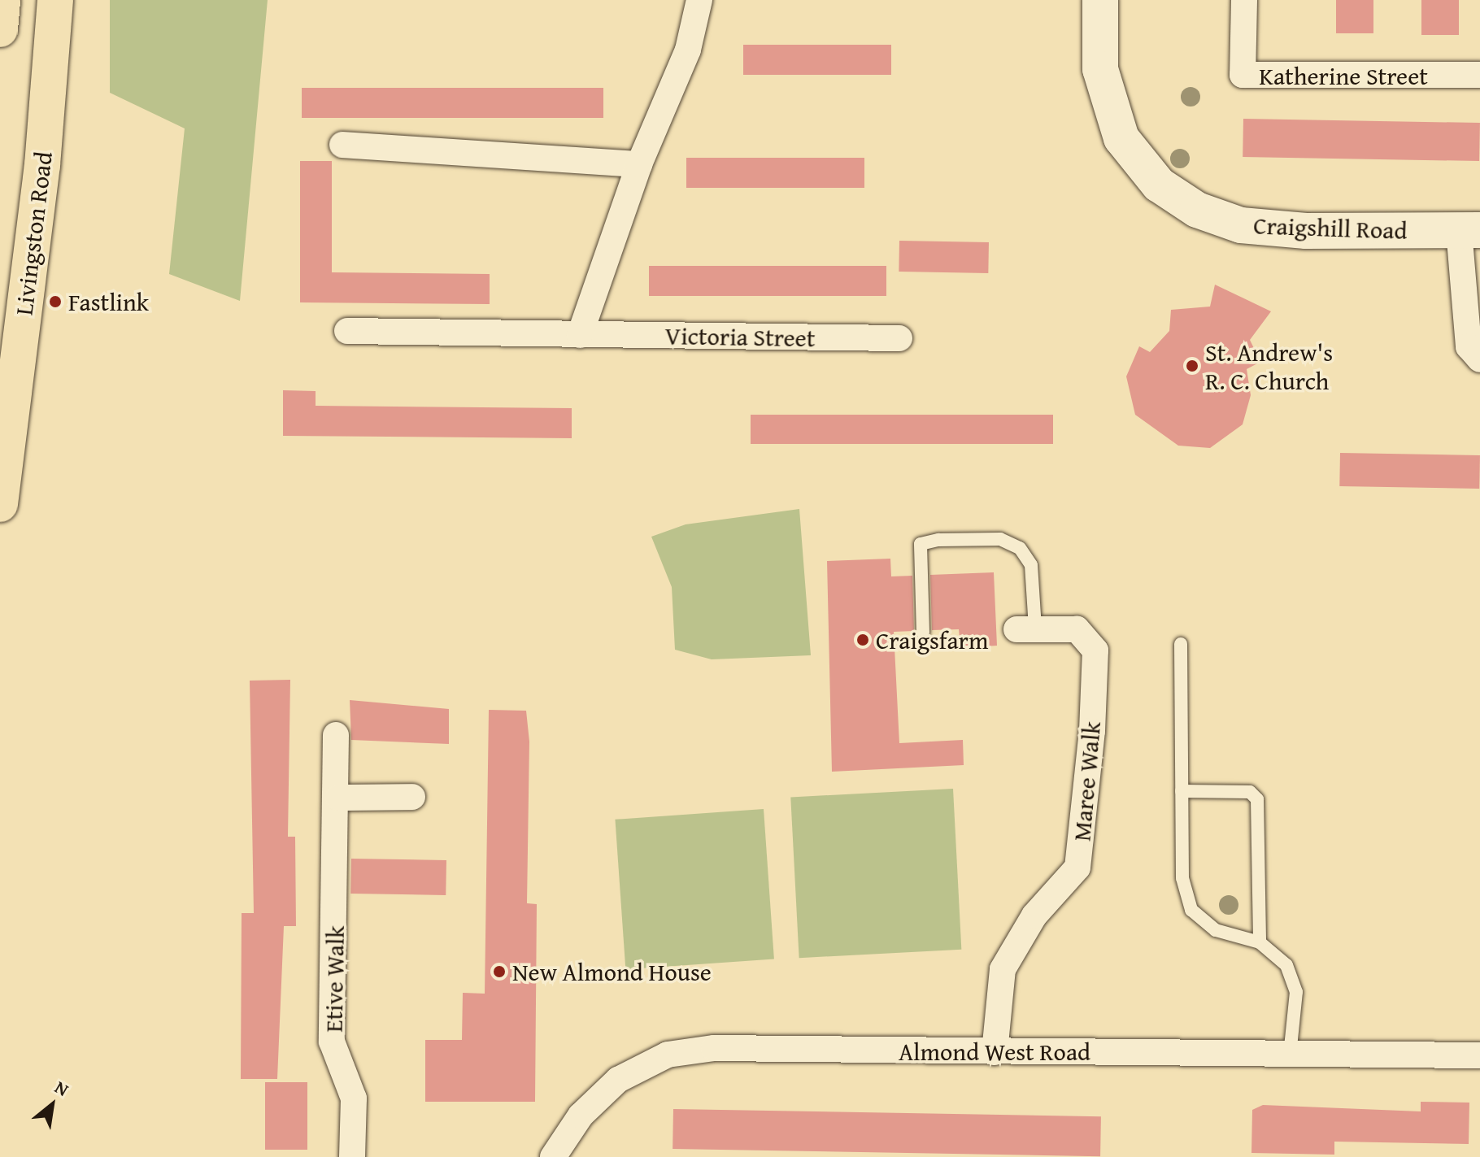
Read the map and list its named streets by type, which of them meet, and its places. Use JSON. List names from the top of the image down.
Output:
{
  "streets": {
    "main road": ["Livingston Road"],
    "street": [
      "Katherine Street",
      "Craigshill Road",
      "Victoria Street",
      "Maree Walk",
      "Etive Walk",
      "Almond West Road"
    ]
  },
  "crossings": [
    ["Maree Walk", "Almond West Road"]
  ],
  "places": [
    "Fastlink",
    "St. Andrew's R. C. Church",
    "Craigsfarm",
    "New Almond House"
  ],
  "north": "top right"
}
